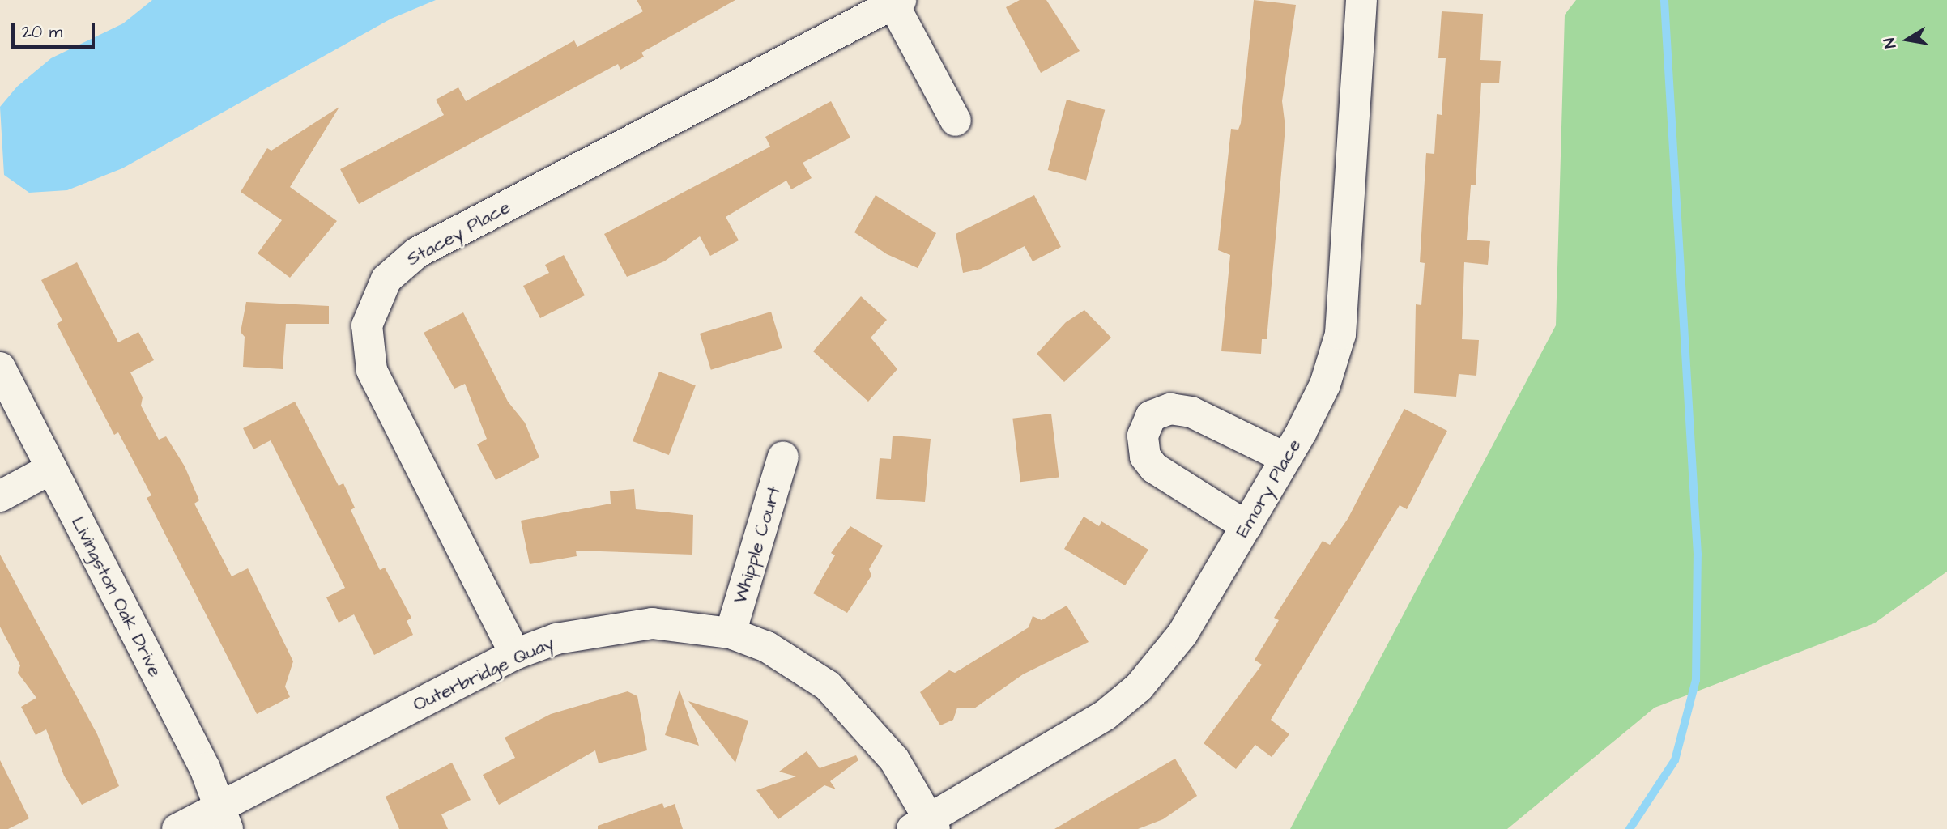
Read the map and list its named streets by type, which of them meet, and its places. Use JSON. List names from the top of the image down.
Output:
{
  "streets": {
    "street": [
      "Stacey Place",
      "Emory Place",
      "Whipple Court",
      "Livingston Oak Drive",
      "Outerbridge Quay"
    ]
  },
  "crossings": [
    ["Stacey Place", "Outerbridge Quay"],
    ["Emory Place", "Outerbridge Quay"],
    ["Whipple Court", "Outerbridge Quay"],
    ["Livingston Oak Drive", "Outerbridge Quay"]
  ],
  "scale_bar": "20 m",
  "north": "left"
}
